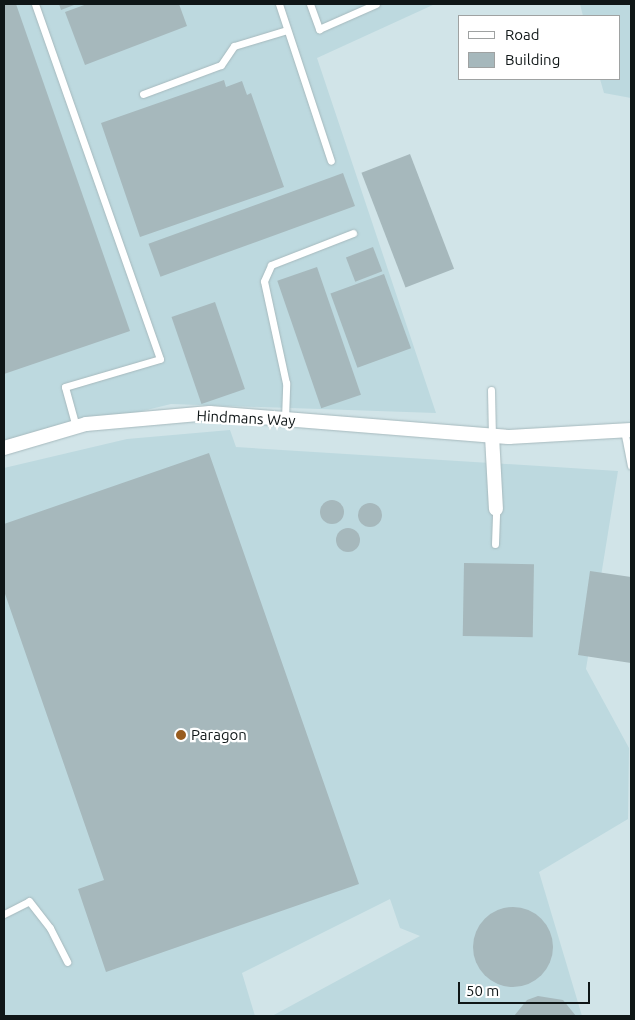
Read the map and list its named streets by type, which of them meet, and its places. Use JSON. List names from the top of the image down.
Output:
{
  "streets": {
    "street": ["Hindmans Way"]
  },
  "places": ["Paragon"],
  "legend": ["Road", "Building"],
  "scale_bar": "50 m"
}
